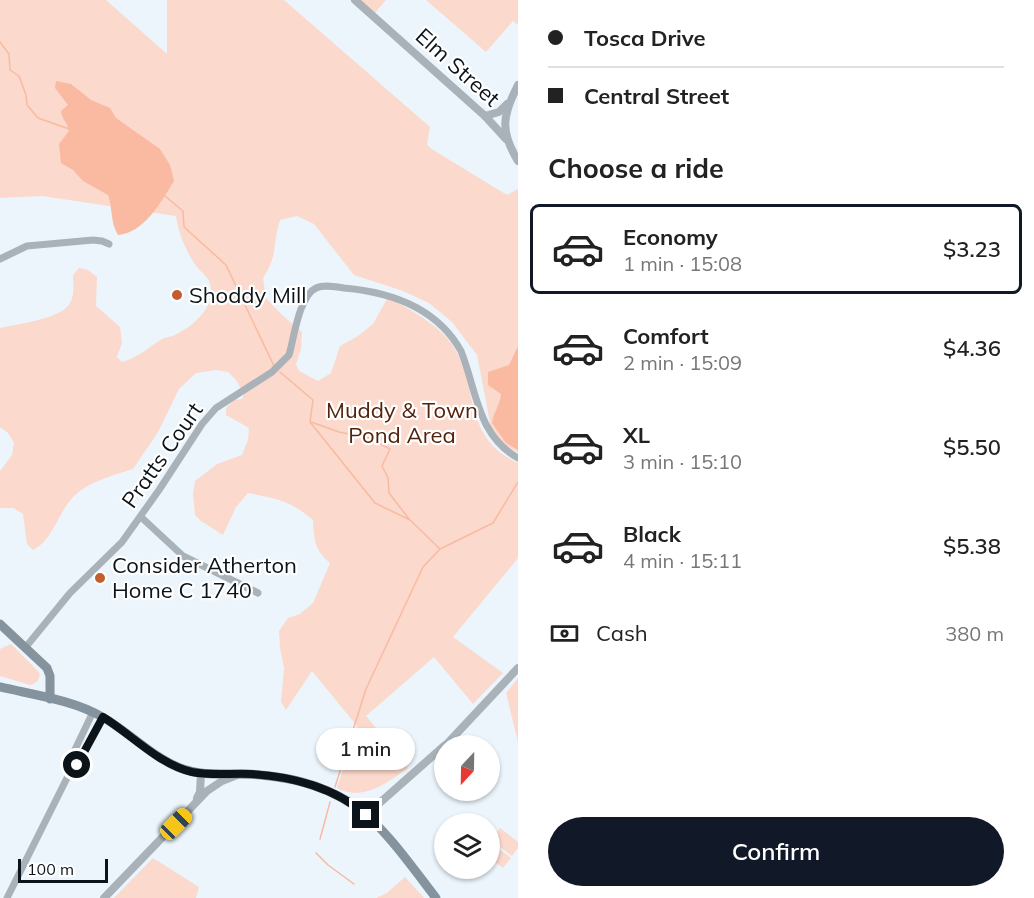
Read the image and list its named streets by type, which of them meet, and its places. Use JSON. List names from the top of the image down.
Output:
{
  "streets": {
    "street": ["Elm Street", "Pratts Court"]
  },
  "parks": ["Muddy & Town Pond Area"],
  "places": ["Shoddy Mill", "Consider Atherton Home C 1740"],
  "scale_bar": "100 m",
  "north": "bottom",
  "page": {
    "banner": ["Tosca Drive", "Central Street"],
    "heading": "Choose a ride",
    "list": [
      {
        "name": "Economy",
        "note": "1 min · 15:08",
        "value": "$3.23"
      },
      {
        "name": "Comfort",
        "note": "2 min · 15:09",
        "value": "$4.36"
      },
      {
        "name": "XL",
        "note": "3 min · 15:10",
        "value": "$5.50"
      },
      {
        "name": "Black",
        "note": "4 min · 15:11",
        "value": "$5.38"
      }
    ],
    "pay": ["Cash", "380 m"],
    "bubble": "1 min",
    "buttons": "Confirm",
    "scale": "100 m"
  }
}
